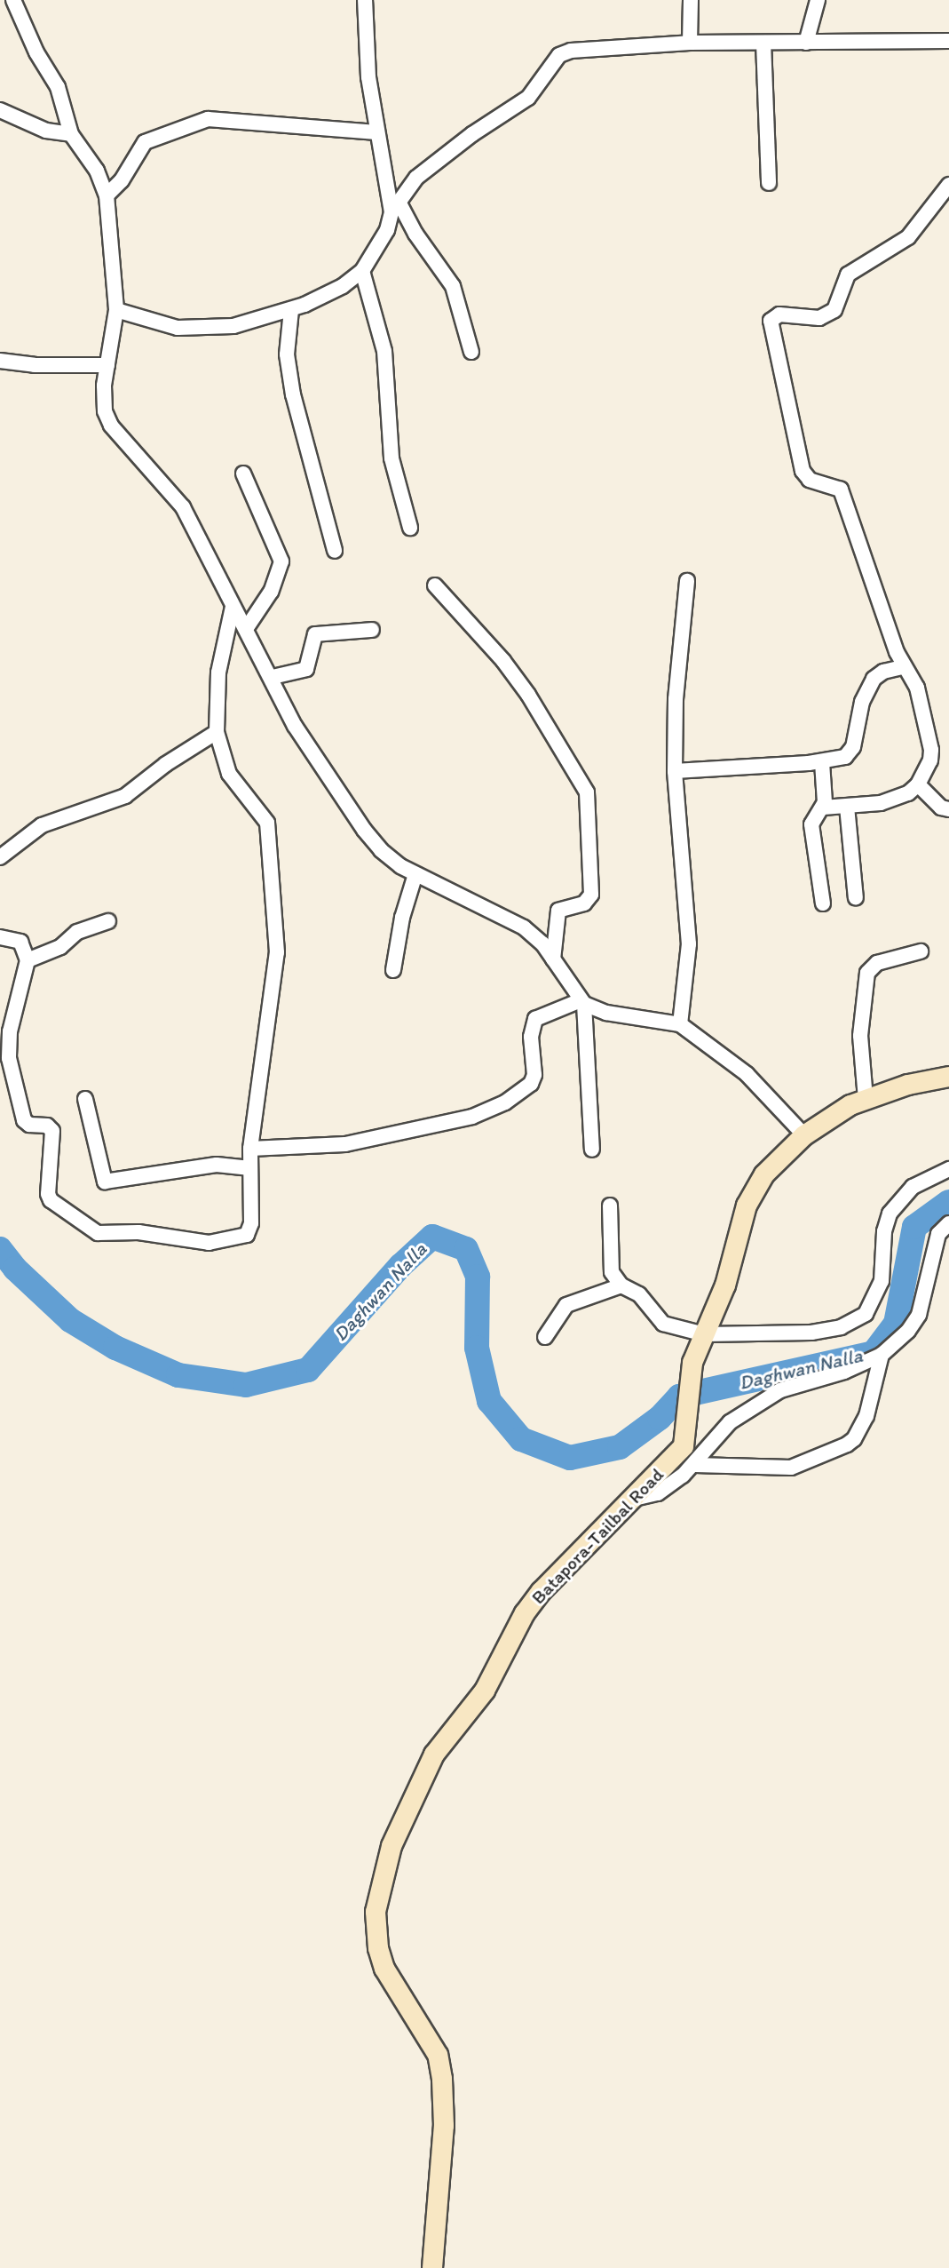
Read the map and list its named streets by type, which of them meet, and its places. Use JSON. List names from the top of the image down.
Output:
{
  "streets": {
    "main road": ["Batapora-Tailbal Road"]
  },
  "water": ["Daghwan Nalla"]
}
